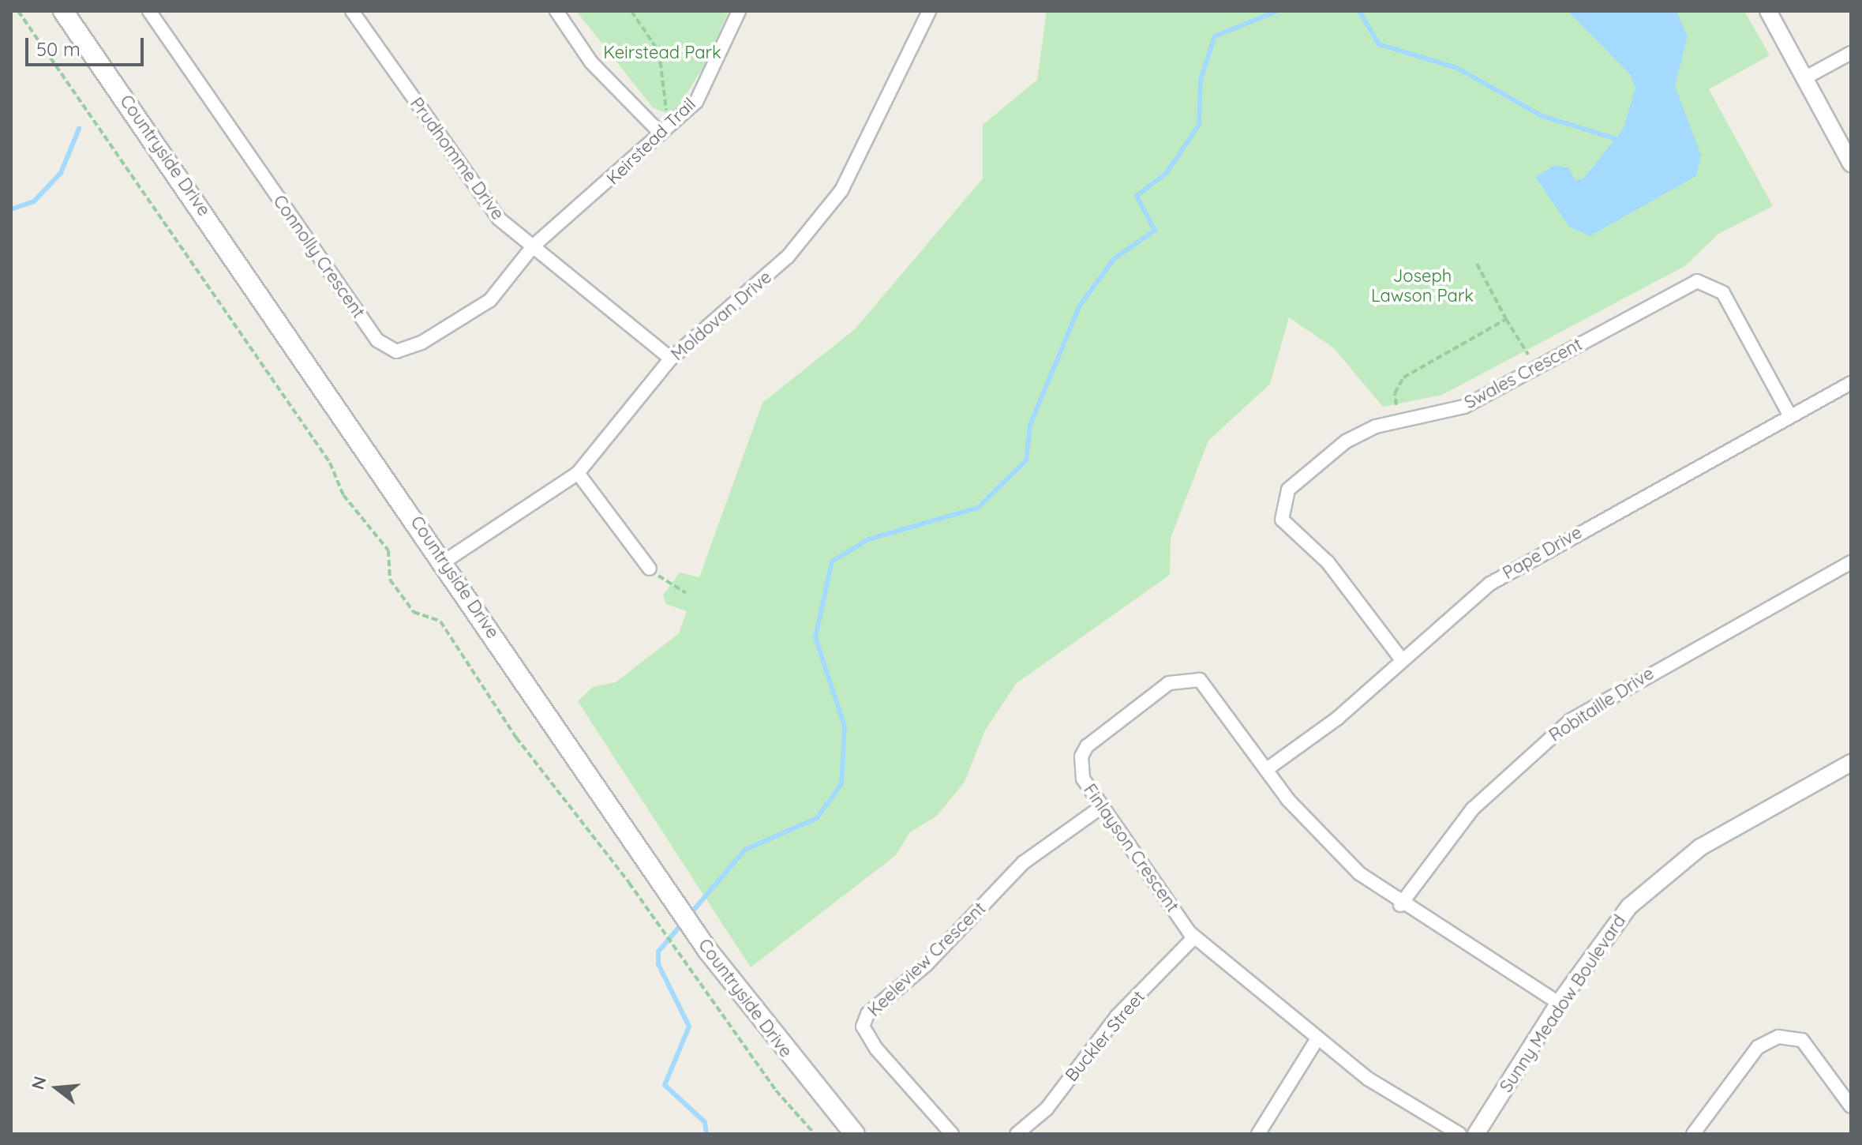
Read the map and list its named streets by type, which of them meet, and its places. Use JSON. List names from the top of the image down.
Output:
{
  "streets": {
    "main road": ["Countryside Drive"],
    "street": [
      "Keirstead Trail",
      "Prudhomme Drive",
      "Connolly Crescent",
      "Moldovan Drive",
      "Swales Crescent",
      "Pape Drive",
      "Robitaille Drive",
      "Finlayson Crescent",
      "Keeleview Crescent",
      "Sunny Meadow Boulevard",
      "Buckler Street"
    ]
  },
  "crossings": [
    ["Keirstead Trail", "Prudhomme Drive"],
    ["Keirstead Trail", "Connolly Crescent"],
    ["Countryside Drive", "Moldovan Drive"],
    ["Prudhomme Drive", "Connolly Crescent"],
    ["Prudhomme Drive", "Moldovan Drive"],
    ["Swales Crescent", "Pape Drive"],
    ["Pape Drive", "Finlayson Crescent"],
    ["Robitaille Drive", "Finlayson Crescent"],
    ["Finlayson Crescent", "Keeleview Crescent"],
    ["Finlayson Crescent", "Sunny Meadow Boulevard"],
    ["Finlayson Crescent", "Buckler Street"]
  ],
  "parks": ["Keirstead Park", "Joseph Lawson Park"],
  "scale_bar": "50 m",
  "north": "left"
}
